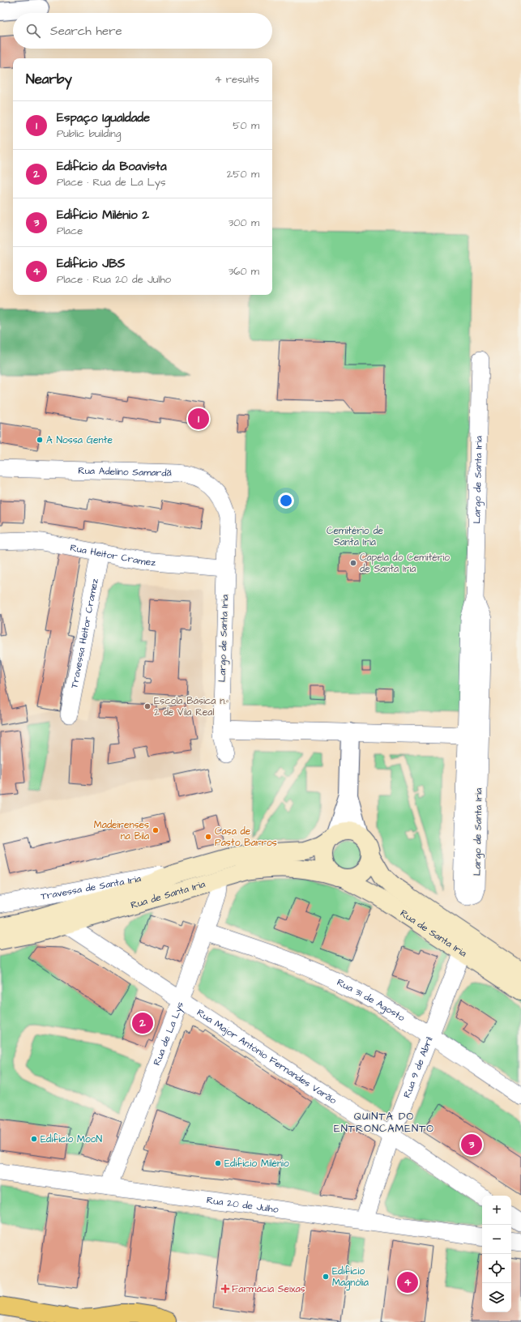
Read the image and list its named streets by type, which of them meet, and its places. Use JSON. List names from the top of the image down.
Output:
{
  "streets": {
    "main road": ["Rua de Santa Iria"],
    "street": [
      "Rua Adelino Samardã",
      "Largo de Santa Iria",
      "Rua Heitor Cramez",
      "Travessa Heitor Cramez",
      "Travessa de Santa Iria",
      "Rua 31 de Agosto",
      "Rua de La Lys",
      "Rua Major António Fernandes Varão",
      "Rua 9 de Abril",
      "Rua 20 de Julho"
    ]
  },
  "crossings": [
    ["Rua Adelino Samardã", "Largo de Santa Iria"],
    ["Largo de Santa Iria", "Rua Heitor Cramez"],
    ["Rua Heitor Cramez", "Travessa Heitor Cramez"],
    ["Travessa de Santa Iria", "Rua de Santa Iria"],
    ["Rua de Santa Iria", "Rua de La Lys"],
    ["Rua de Santa Iria", "Rua Major António Fernandes Varão"],
    ["Rua de Santa Iria", "Rua 9 de Abril"],
    ["Rua 31 de Agosto", "Rua de La Lys"],
    ["Rua 31 de Agosto", "Rua 9 de Abril"],
    ["Rua de La Lys", "Rua Major António Fernandes Varão"],
    ["Rua de La Lys", "Rua 20 de Julho"],
    ["Rua Major António Fernandes Varão", "Rua 9 de Abril"],
    ["Rua 9 de Abril", "Rua 20 de Julho"]
  ],
  "districts": ["QUINTA DO ENTRONCAMENTO"],
  "parks": ["Cemitério de Santa Iria"],
  "places": {
    "other": [
      "A Nossa Gente",
      "Capela do Cemitério de Santa Iria",
      "Escola Básica n.º 2 de Vila Real",
      "Madeirenses na Bila",
      "Casa de Pasto Barros",
      "Edifício MooN",
      "Edifício Milénio",
      "Edifício Magnólia"
    ],
    "health": ["Farmácia Seixas"]
  },
  "page": {
    "search": "Search here",
    "heading": ["Nearby", "4 results"],
    "list": [
      {
        "mark": "1",
        "name": "Espaço Igualdade",
        "note": "Public building",
        "value": "50 m"
      },
      {
        "mark": "2",
        "name": "Edifício da Boavista",
        "note": "Place · Rua de La Lys",
        "value": "250 m"
      },
      {
        "mark": "3",
        "name": "Edifício Milénio 2",
        "note": "Place",
        "value": "300 m"
      },
      {
        "mark": "4",
        "name": "Edifício JBS",
        "note": "Place · Rua 20 de Julho",
        "value": "360 m"
      }
    ],
    "pins": [
      "1",
      "2",
      "3",
      "4"
    ],
    "map_buttons": ["+", "−"]
  }
}
